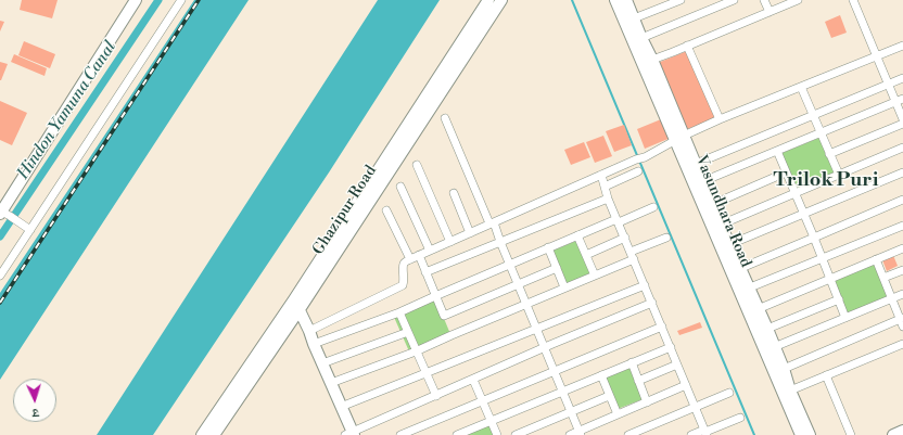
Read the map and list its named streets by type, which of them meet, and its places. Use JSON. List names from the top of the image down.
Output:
{
  "streets": {
    "street": ["Ghazipur Road", "Vasundhara Road"]
  },
  "districts": ["Trilok Puri"],
  "water": ["Hindon Yamuna Canal"],
  "north": "bottom"
}
